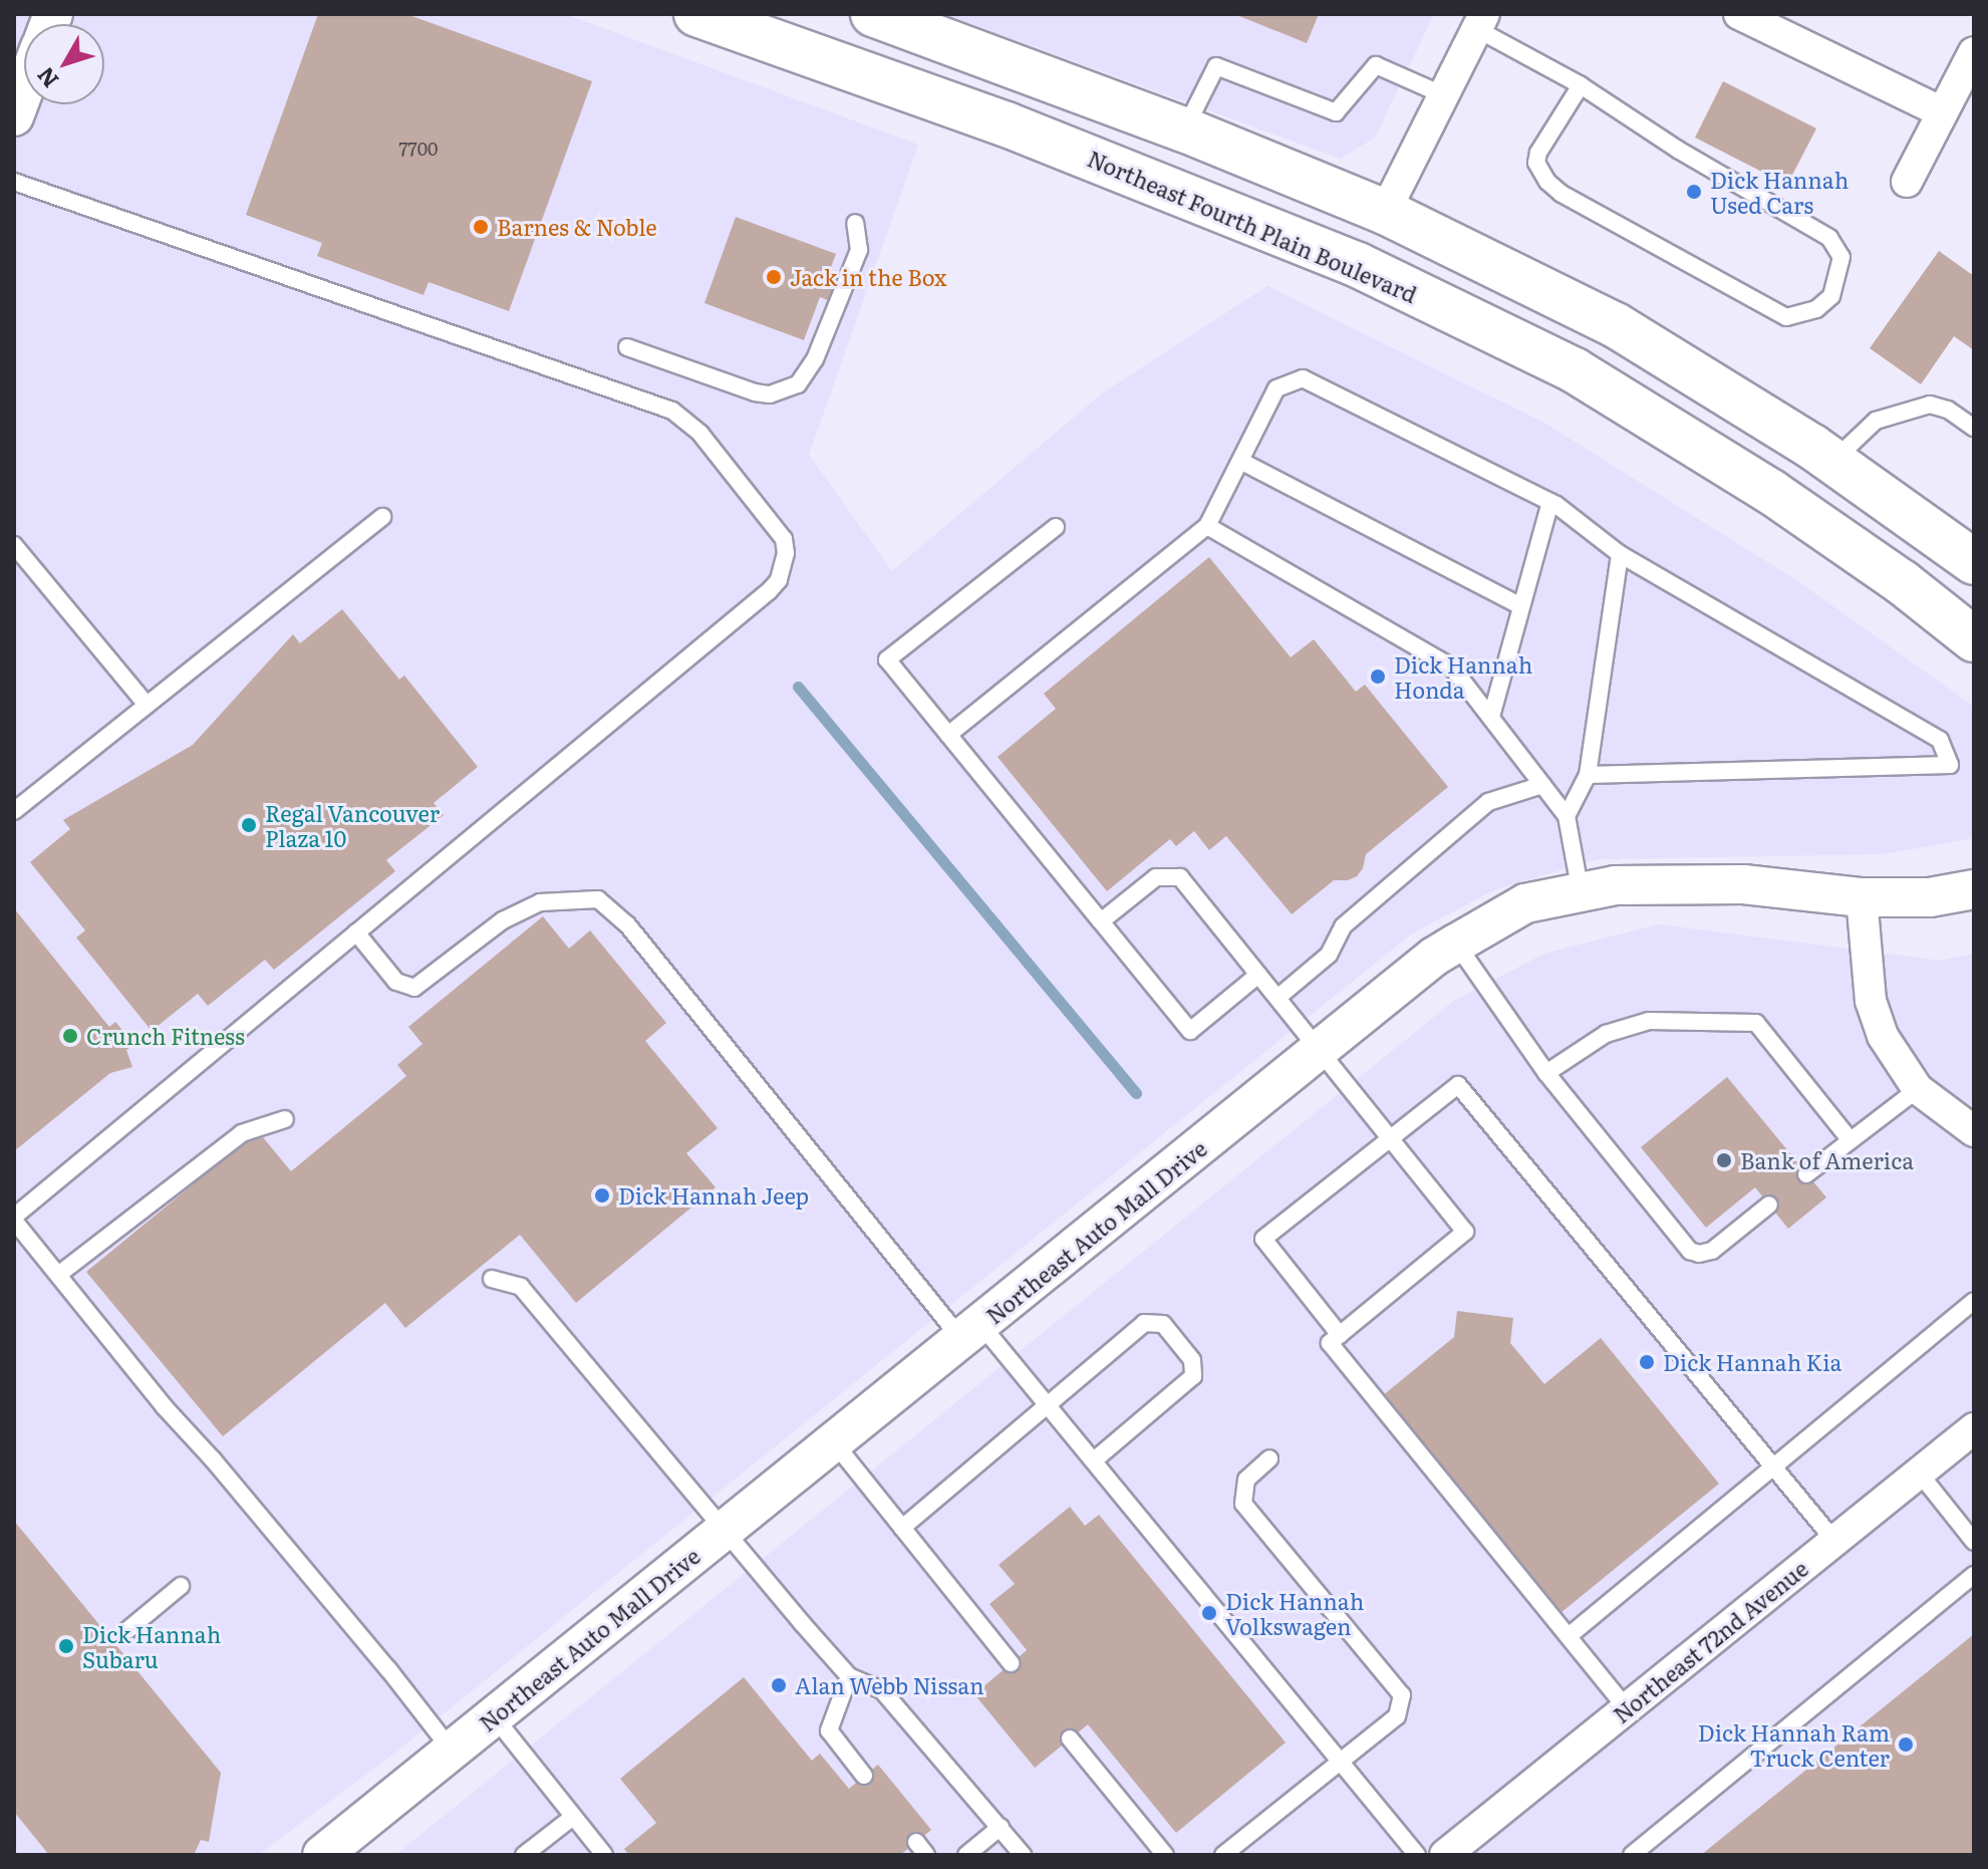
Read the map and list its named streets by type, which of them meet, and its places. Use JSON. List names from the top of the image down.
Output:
{
  "streets": {
    "main road": ["Northeast Fourth Plain Boulevard"],
    "street": ["Northeast Auto Mall Drive", "Northeast 72nd Avenue"]
  },
  "places": [
    "Dick Hannah Used Cars",
    "Barnes & Noble",
    "Jack in the Box",
    "Dick Hannah Honda",
    "Regal Vancouver Plaza 10",
    "Crunch Fitness",
    "Bank of America",
    "Dick Hannah Jeep",
    "Dick Hannah Kia",
    "Dick Hannah Volkswagen",
    "Dick Hannah Subaru",
    "Alan Webb Nissan",
    "Dick Hannah Ram Truck Center"
  ],
  "house_numbers": ["7700"],
  "north": "bottom left"
}
